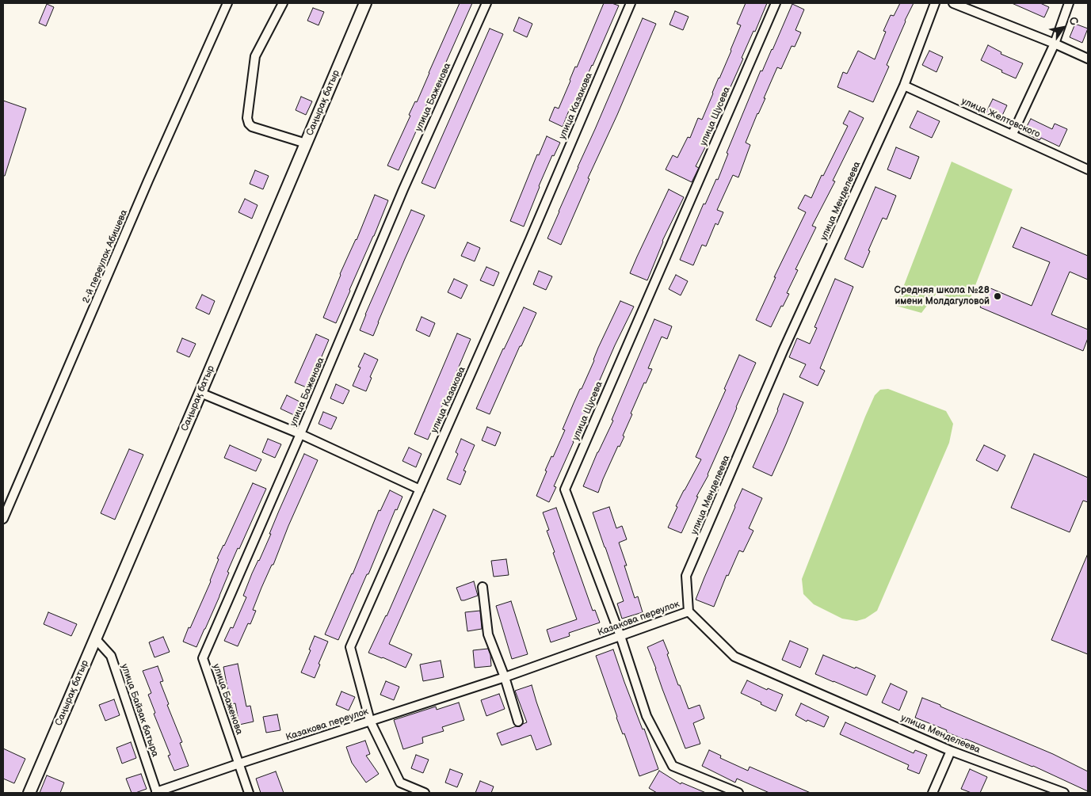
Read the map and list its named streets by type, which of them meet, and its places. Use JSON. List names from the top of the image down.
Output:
{
  "streets": {
    "street": [
      "улица Баженова",
      "Саңырақ батыр",
      "улица Казакова",
      "улица Щусева",
      "улица Желтовского",
      "улица Менделеева",
      "2-й переулок Абишева",
      "Казакова переулок",
      "улица Байзак батыра"
    ]
  },
  "crossings": [
    ["улица Баженова", "Казакова переулок"],
    ["Саңырақ батыр", "улица Байзак батыра"],
    ["улица Казакова", "Казакова переулок"],
    ["улица Щусева", "Казакова переулок"],
    ["улица Желтовского", "улица Менделеева"],
    ["улица Менделеева", "Казакова переулок"],
    ["Казакова переулок", "улица Байзак батыра"]
  ],
  "places": ["Средняя школа №28 имени Молдагуловой"],
  "north": "top right"
}
